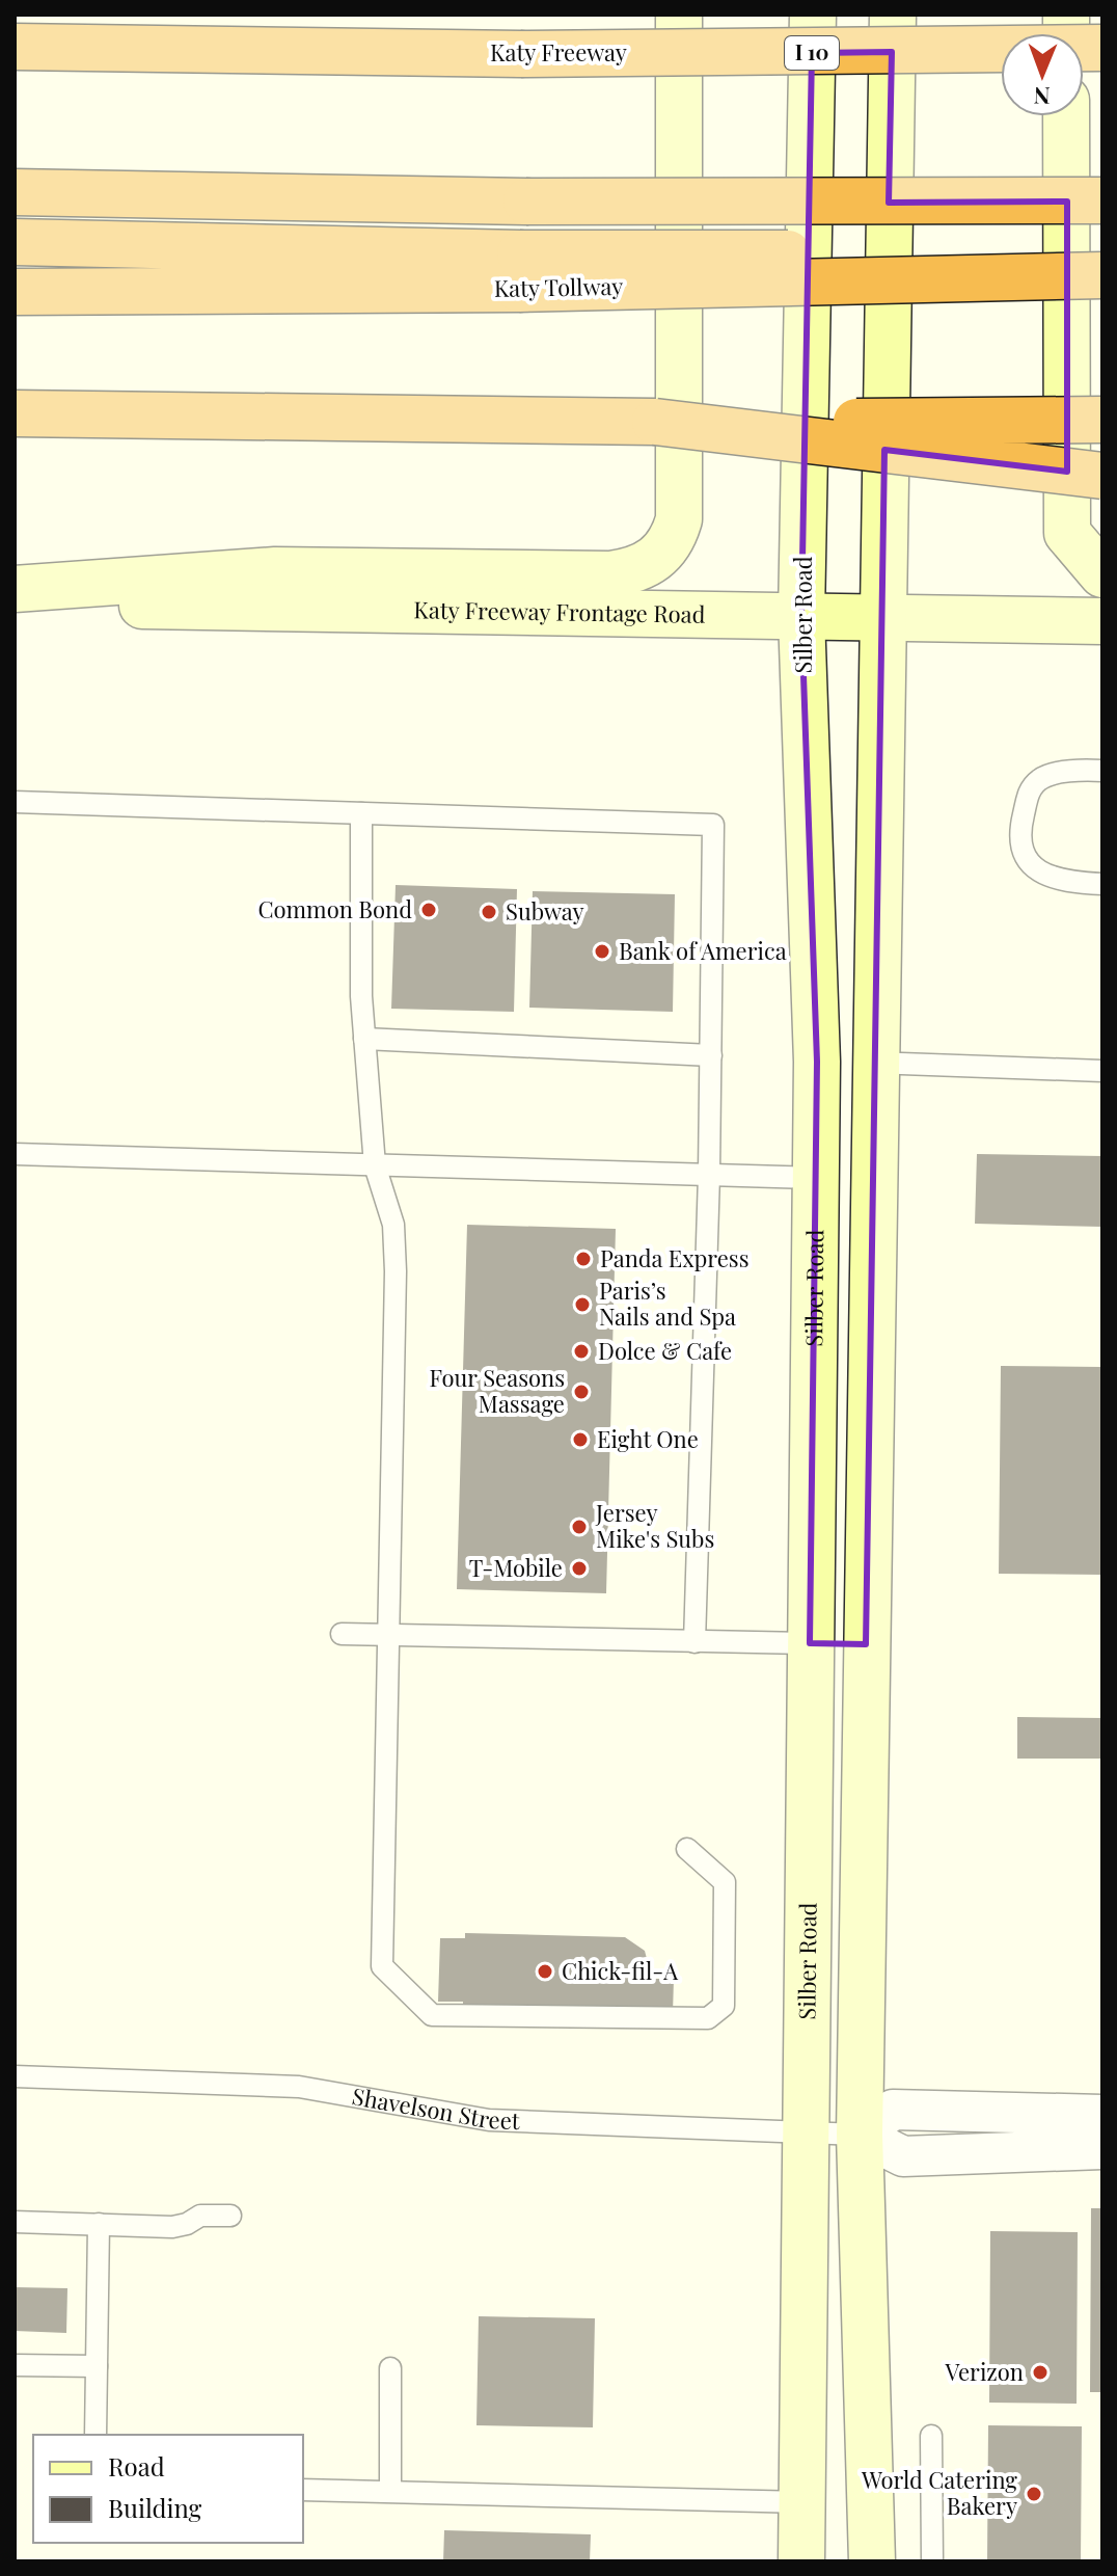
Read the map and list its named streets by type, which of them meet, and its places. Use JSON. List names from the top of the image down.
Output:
{
  "streets": {
    "highway": ["Katy Freeway", "I 10", "Katy Tollway"],
    "street": ["Katy Freeway Frontage Road", "Silber Road", "Shavelson Street"]
  },
  "crossings": [
    ["Katy Freeway Frontage Road", "Silber Road"],
    ["Silber Road", "Shavelson Street"]
  ],
  "places": [
    "Common Bond",
    "Subway",
    "Bank of America",
    "Panda Express",
    "Paris’s Nails and Spa",
    "Dolce & Cafe",
    "Four Seasons Massage",
    "Eight One",
    "Jersey Mike's Subs",
    "T-Mobile",
    "Chick-fil-A",
    "Verizon",
    "World Catering Bakery"
  ],
  "legend": ["Road", "Building"],
  "north": "bottom"
}
